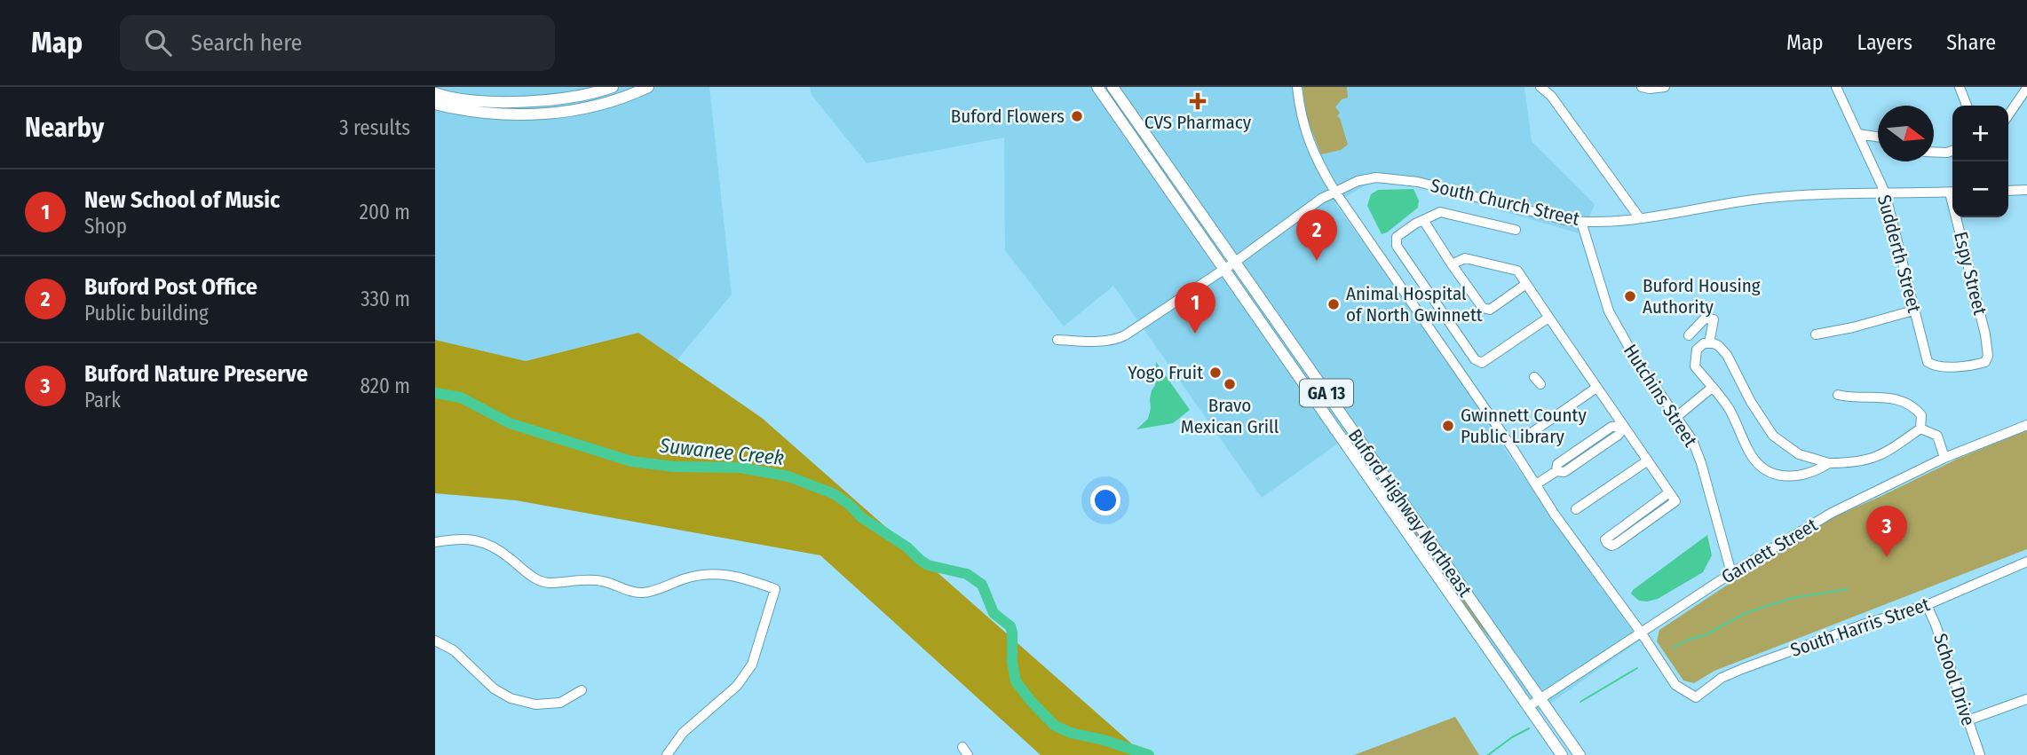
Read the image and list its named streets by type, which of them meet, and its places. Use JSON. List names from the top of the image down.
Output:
{
  "streets": {
    "main road": ["GA 13", "Buford Highway Northeast"],
    "street": [
      "South Church Street",
      "Sudderth Street",
      "Espy Street",
      "Hutchins Street",
      "Garnett Street",
      "South Harris Street",
      "School Drive"
    ]
  },
  "crossings": [
    ["South Church Street", "Sudderth Street"],
    ["South Church Street", "Hutchins Street"],
    ["South Church Street", "Buford Highway Northeast"],
    ["Sudderth Street", "Espy Street"],
    ["Hutchins Street", "Garnett Street"],
    ["Buford Highway Northeast", "Garnett Street"],
    ["Garnett Street", "South Harris Street"],
    ["South Harris Street", "School Drive"]
  ],
  "water": ["Suwanee Creek"],
  "places": {
    "health": ["CVS Pharmacy"],
    "other": [
      "Buford Flowers",
      "Buford Housing Authority",
      "Animal Hospital of North Gwinnett",
      "Yogo Fruit",
      "Bravo Mexican Grill",
      "Gwinnett County Public Library"
    ]
  },
  "north": "right",
  "page": {
    "header": "Map",
    "search": "Search here",
    "nav": ["Map", "Layers", "Share"],
    "heading": ["Nearby", "3 results"],
    "map_buttons": ["+", "−"],
    "list": [
      {
        "mark": "1",
        "name": "New School of Music",
        "note": "Shop",
        "value": "200 m"
      },
      {
        "mark": "2",
        "name": "Buford Post Office",
        "note": "Public building",
        "value": "330 m"
      },
      {
        "mark": "3",
        "name": "Buford Nature Preserve",
        "note": "Park",
        "value": "820 m"
      }
    ],
    "pins": ["2", "1", "3"]
  }
}
